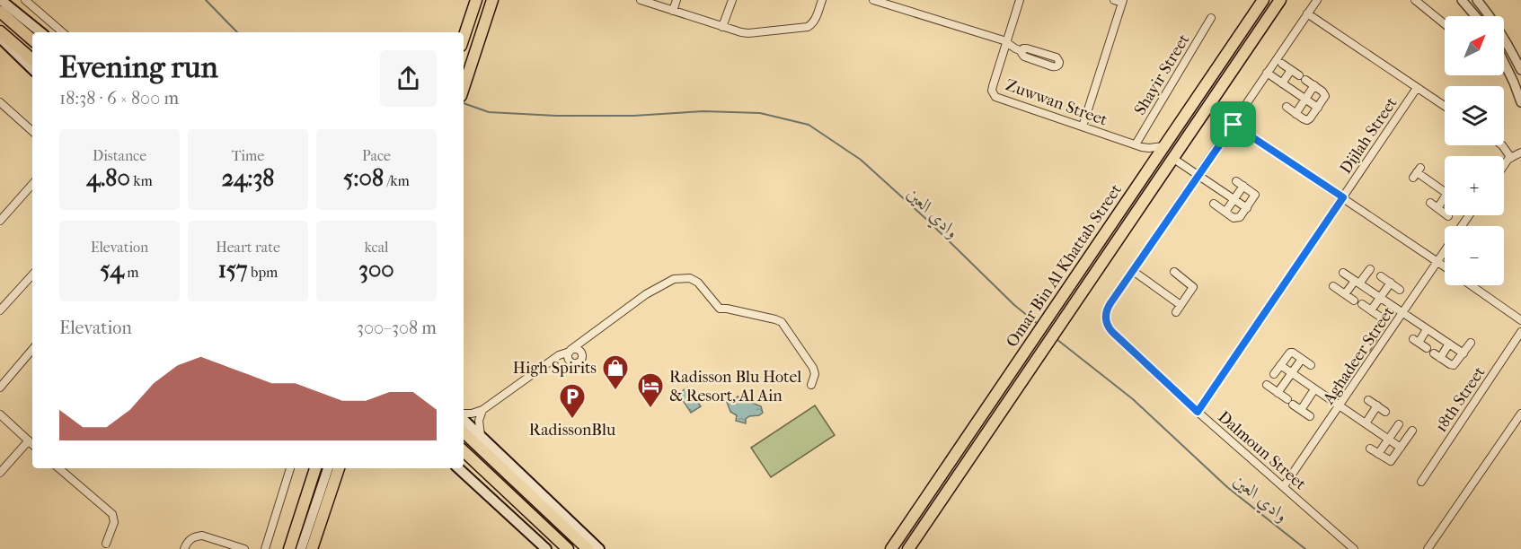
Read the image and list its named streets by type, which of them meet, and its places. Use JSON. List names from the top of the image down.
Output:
{
  "streets": {
    "main road": ["Omar Bin Al Khattab Street"],
    "street": [
      "Shayir Street",
      "Zuwwan Street",
      "Dijlah Street",
      "Aghadeer Street",
      "18th Street",
      "Dalmoun Street"
    ]
  },
  "crossings": [
    ["Shayir Street", "Zuwwan Street"],
    ["Zuwwan Street", "Omar Bin Al Khattab Street"],
    ["Dijlah Street", "Dalmoun Street"],
    ["Aghadeer Street", "Dalmoun Street"]
  ],
  "water": ["وادي العين"],
  "places": {
    "shop": ["High Spirits"],
    "hotel": ["Radisson Blu Hotel & Resort, Al Ain"],
    "parking": ["RadissonBlu"]
  },
  "north": "top right",
  "page": {
    "map_buttons": ["+", "−"],
    "heading": ["Evening run", "18:38 · 6 × 800 m"],
    "stats": [
      ["Distance", "4.80 km"],
      ["Time", "24:38"],
      ["Pace", "5:08 /km"],
      ["Elevation", "54 m"],
      ["Heart rate", "157 bpm"],
      ["kcal", "300"]
    ],
    "chart": ["Elevation", "300–308 m"]
  }
}
